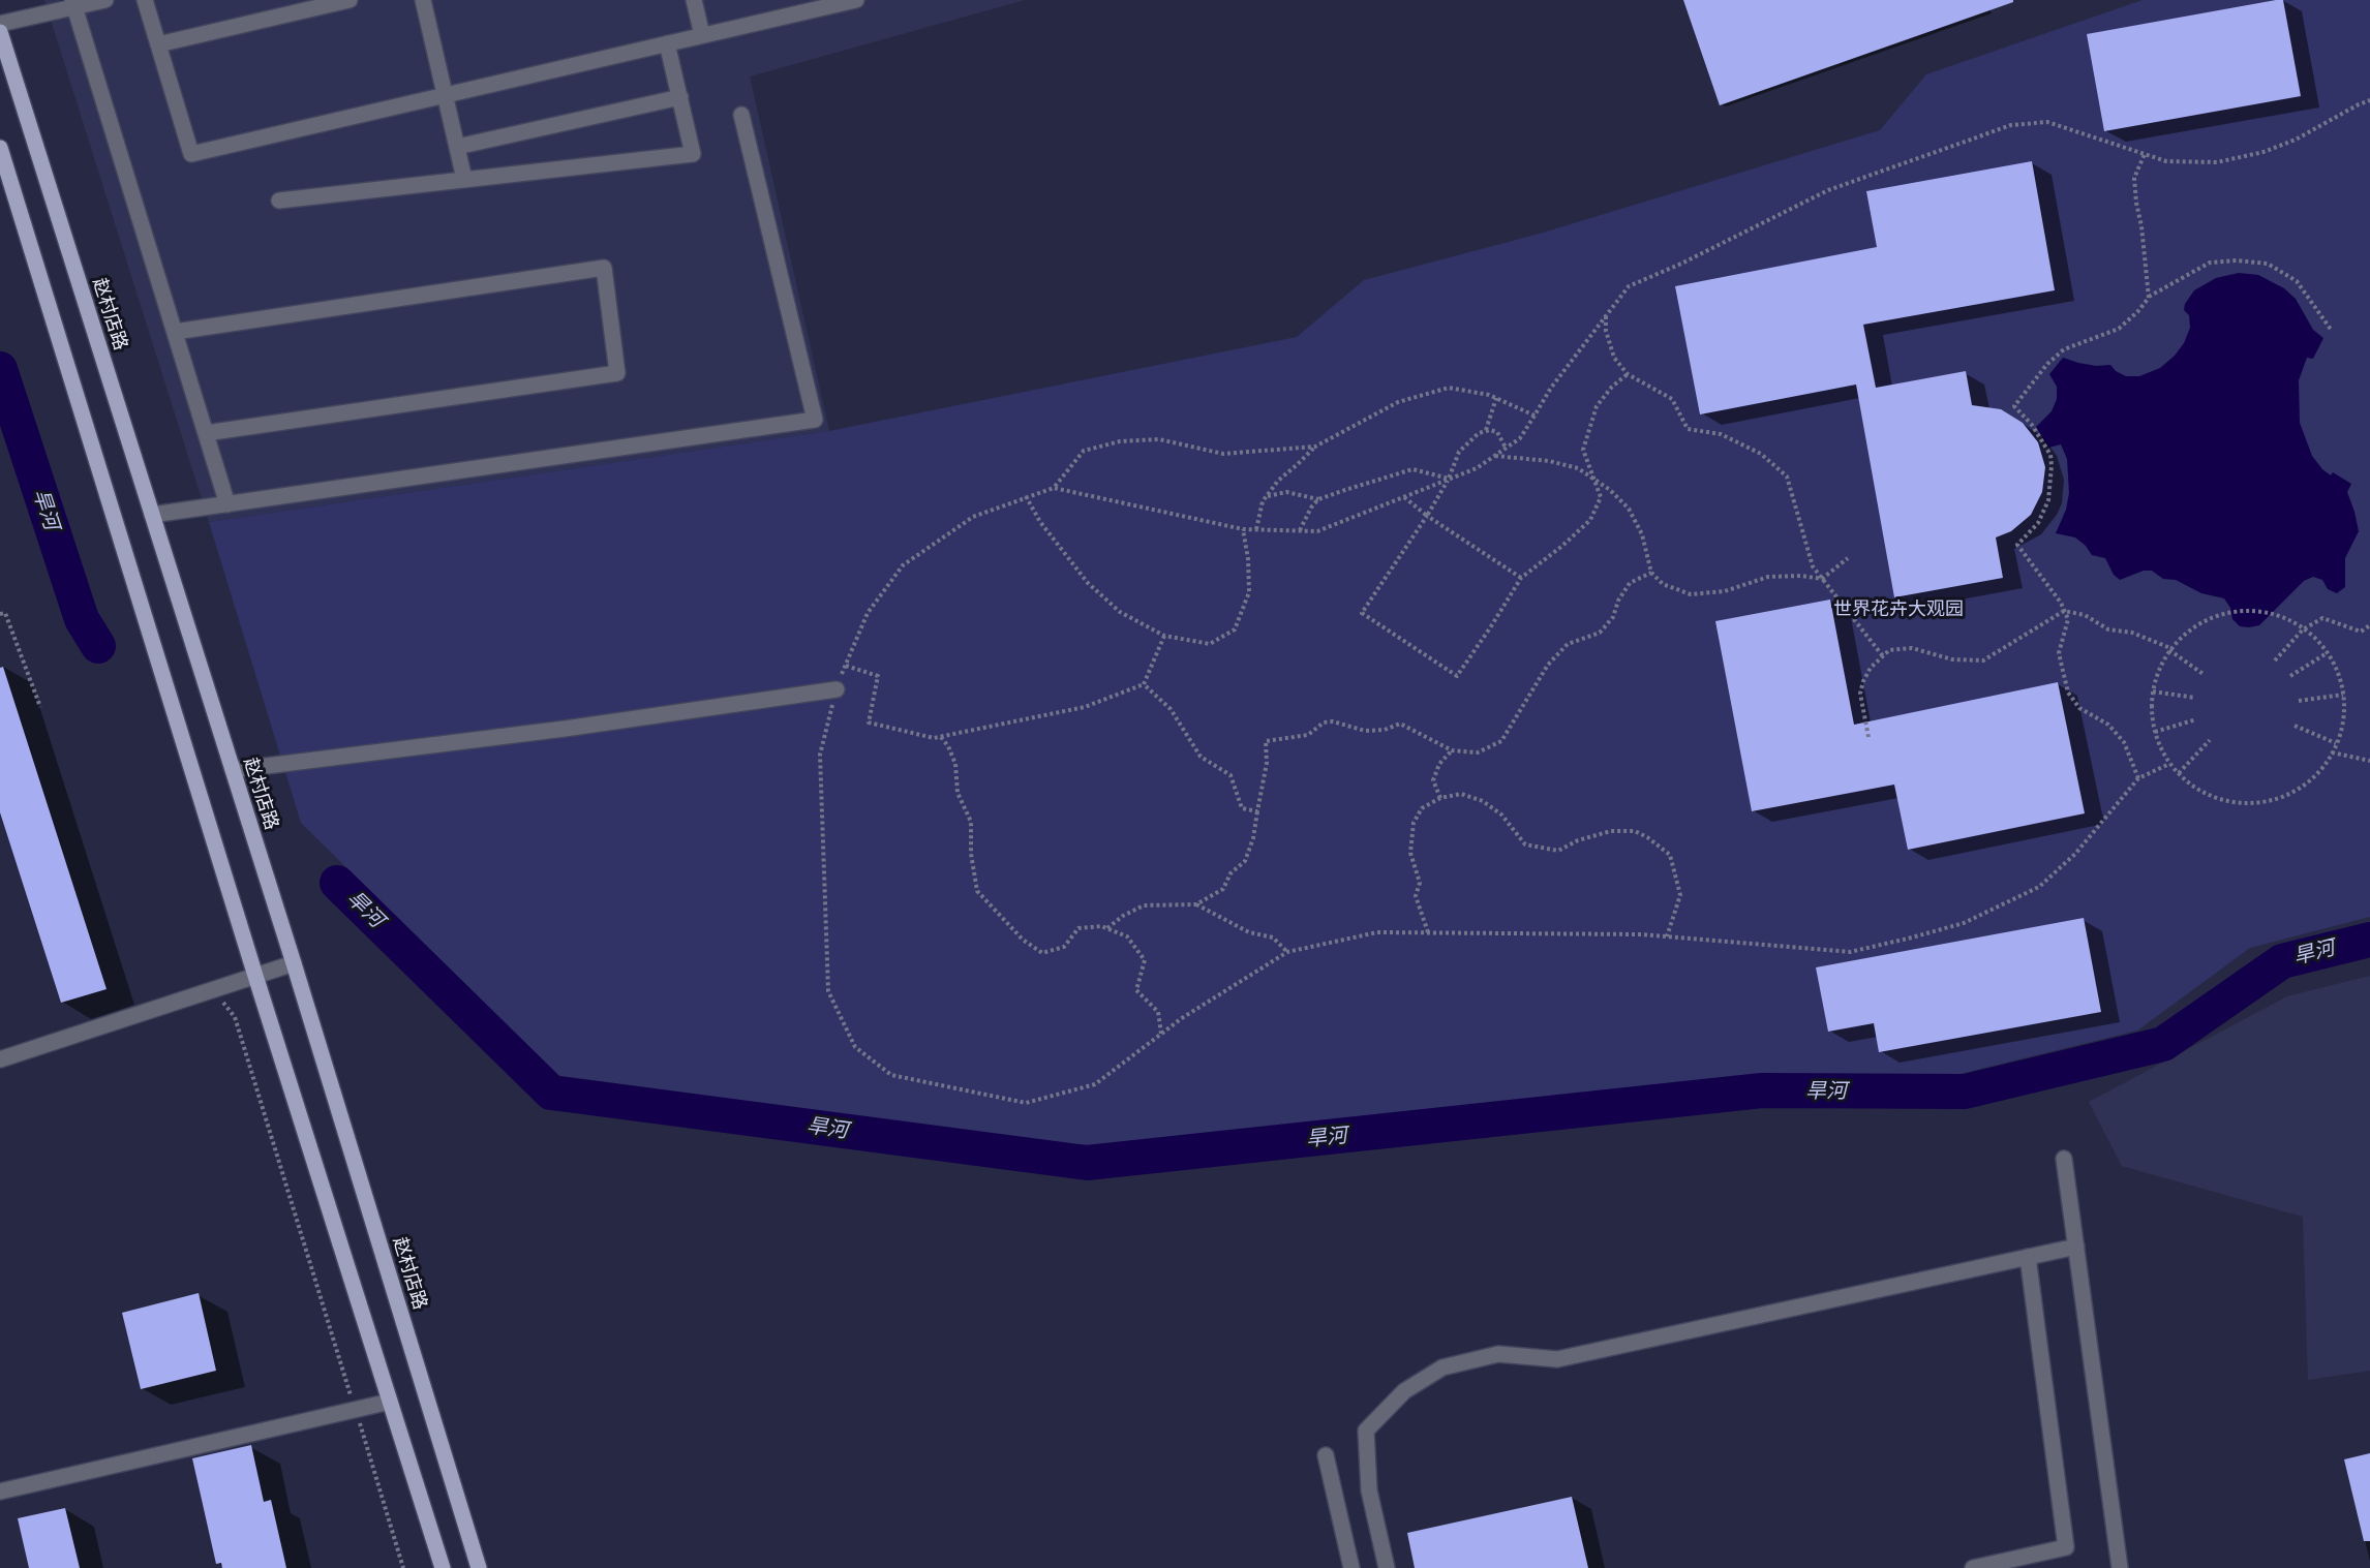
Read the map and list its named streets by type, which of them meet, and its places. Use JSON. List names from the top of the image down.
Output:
{
  "streets": {
    "main road": ["赵村店路"]
  },
  "water": ["旱河"],
  "parks": ["世界花卉大观园"]
}
